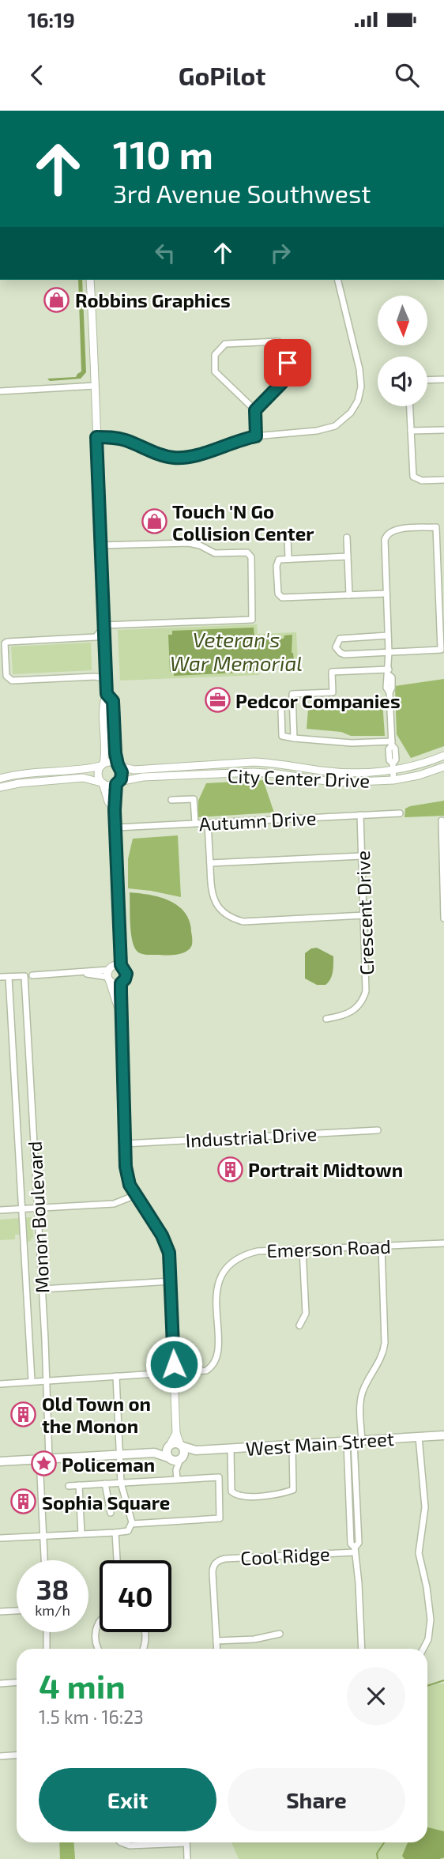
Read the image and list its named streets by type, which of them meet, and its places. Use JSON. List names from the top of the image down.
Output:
{
  "streets": {
    "main road": ["West Main Street"],
    "street": [
      "City Center Drive",
      "Autumn Drive",
      "Crescent Drive",
      "Industrial Drive",
      "Monon Boulevard",
      "Emerson Road",
      "Cool Ridge"
    ]
  },
  "crossings": [
    ["Autumn Drive", "Crescent Drive"],
    ["Monon Boulevard", "Emerson Road"]
  ],
  "water": ["Veteran's War Memorial"],
  "places": {
    "shop": ["Robbins Graphics", "Touch 'N Go Collision Center"],
    "office": ["Pedcor Companies"],
    "building": ["Portrait Midtown", "Old Town on the Monon", "Sophia Square"],
    "place": ["Policeman"]
  },
  "north": "bottom",
  "page": {
    "status": "16:19",
    "header": "GoPilot",
    "turn": ["110 m", "3rd Avenue Southwest"],
    "speed": "38 km/h",
    "limit": "40",
    "heading": ["4 min", "1.5 km · 16:23"],
    "buttons": ["Exit", "Share"]
  }
}
